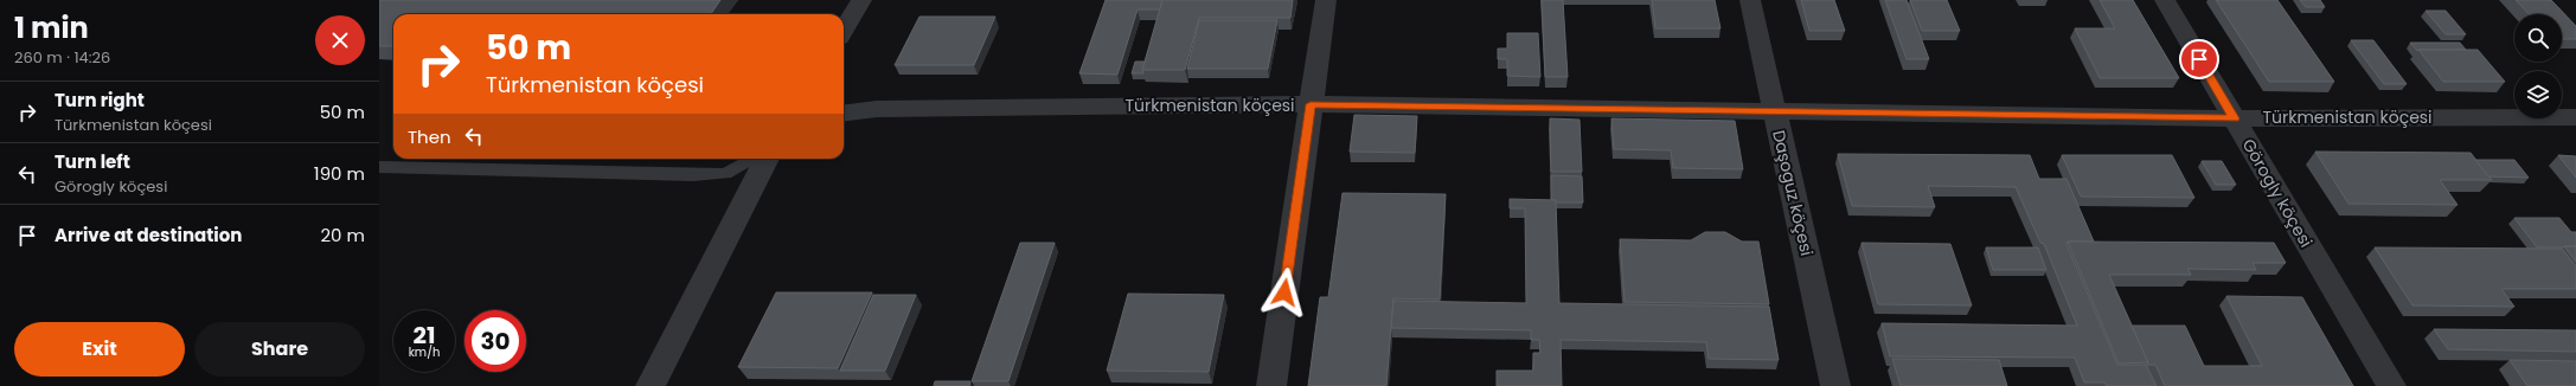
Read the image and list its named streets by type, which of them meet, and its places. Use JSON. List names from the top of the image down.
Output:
{
  "streets": {
    "street": ["Türkmenistan köçesi", "Daşoguz köçesi", "Görogly köçesi"]
  },
  "crossings": [
    ["Türkmenistan köçesi", "Daşoguz köçesi"],
    ["Türkmenistan köçesi", "Görogly köçesi"]
  ],
  "page": {
    "heading": ["1 min", "260 m · 14:26"],
    "turn": ["50 m", "Türkmenistan köçesi"],
    "list": [
      {
        "name": "Turn right",
        "note": "Türkmenistan köçesi",
        "value": "50 m"
      },
      {
        "name": "Turn left",
        "note": "Görogly köçesi",
        "value": "190 m"
      },
      {
        "name": "Arrive at destination",
        "value": "20 m"
      }
    ],
    "then": "Then",
    "speed": "21 km/h",
    "limit": "30",
    "buttons": ["Exit", "Share"]
  }
}
